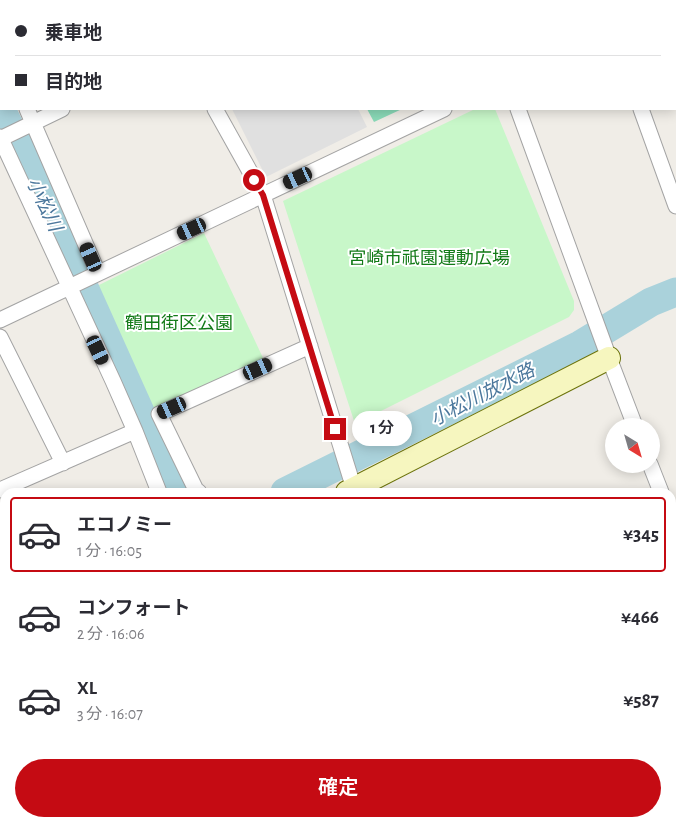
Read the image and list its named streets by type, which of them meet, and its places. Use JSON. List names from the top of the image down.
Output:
{
  "water": ["小松川", "小松川放水路"],
  "parks": ["宮崎市祇園運動広場", "鶴田街区公園"],
  "north": "bottom right",
  "page": {
    "banner": ["乗車地", "目的地"],
    "bubble": "1 分",
    "list": [
      {
        "name": "エコノミー",
        "note": "1 分 · 16:05",
        "value": "¥345"
      },
      {
        "name": "コンフォート",
        "note": "2 分 · 16:06",
        "value": "¥466"
      },
      {
        "name": "XL",
        "note": "3 分 · 16:07",
        "value": "¥587"
      }
    ],
    "buttons": "確定"
  }
}
